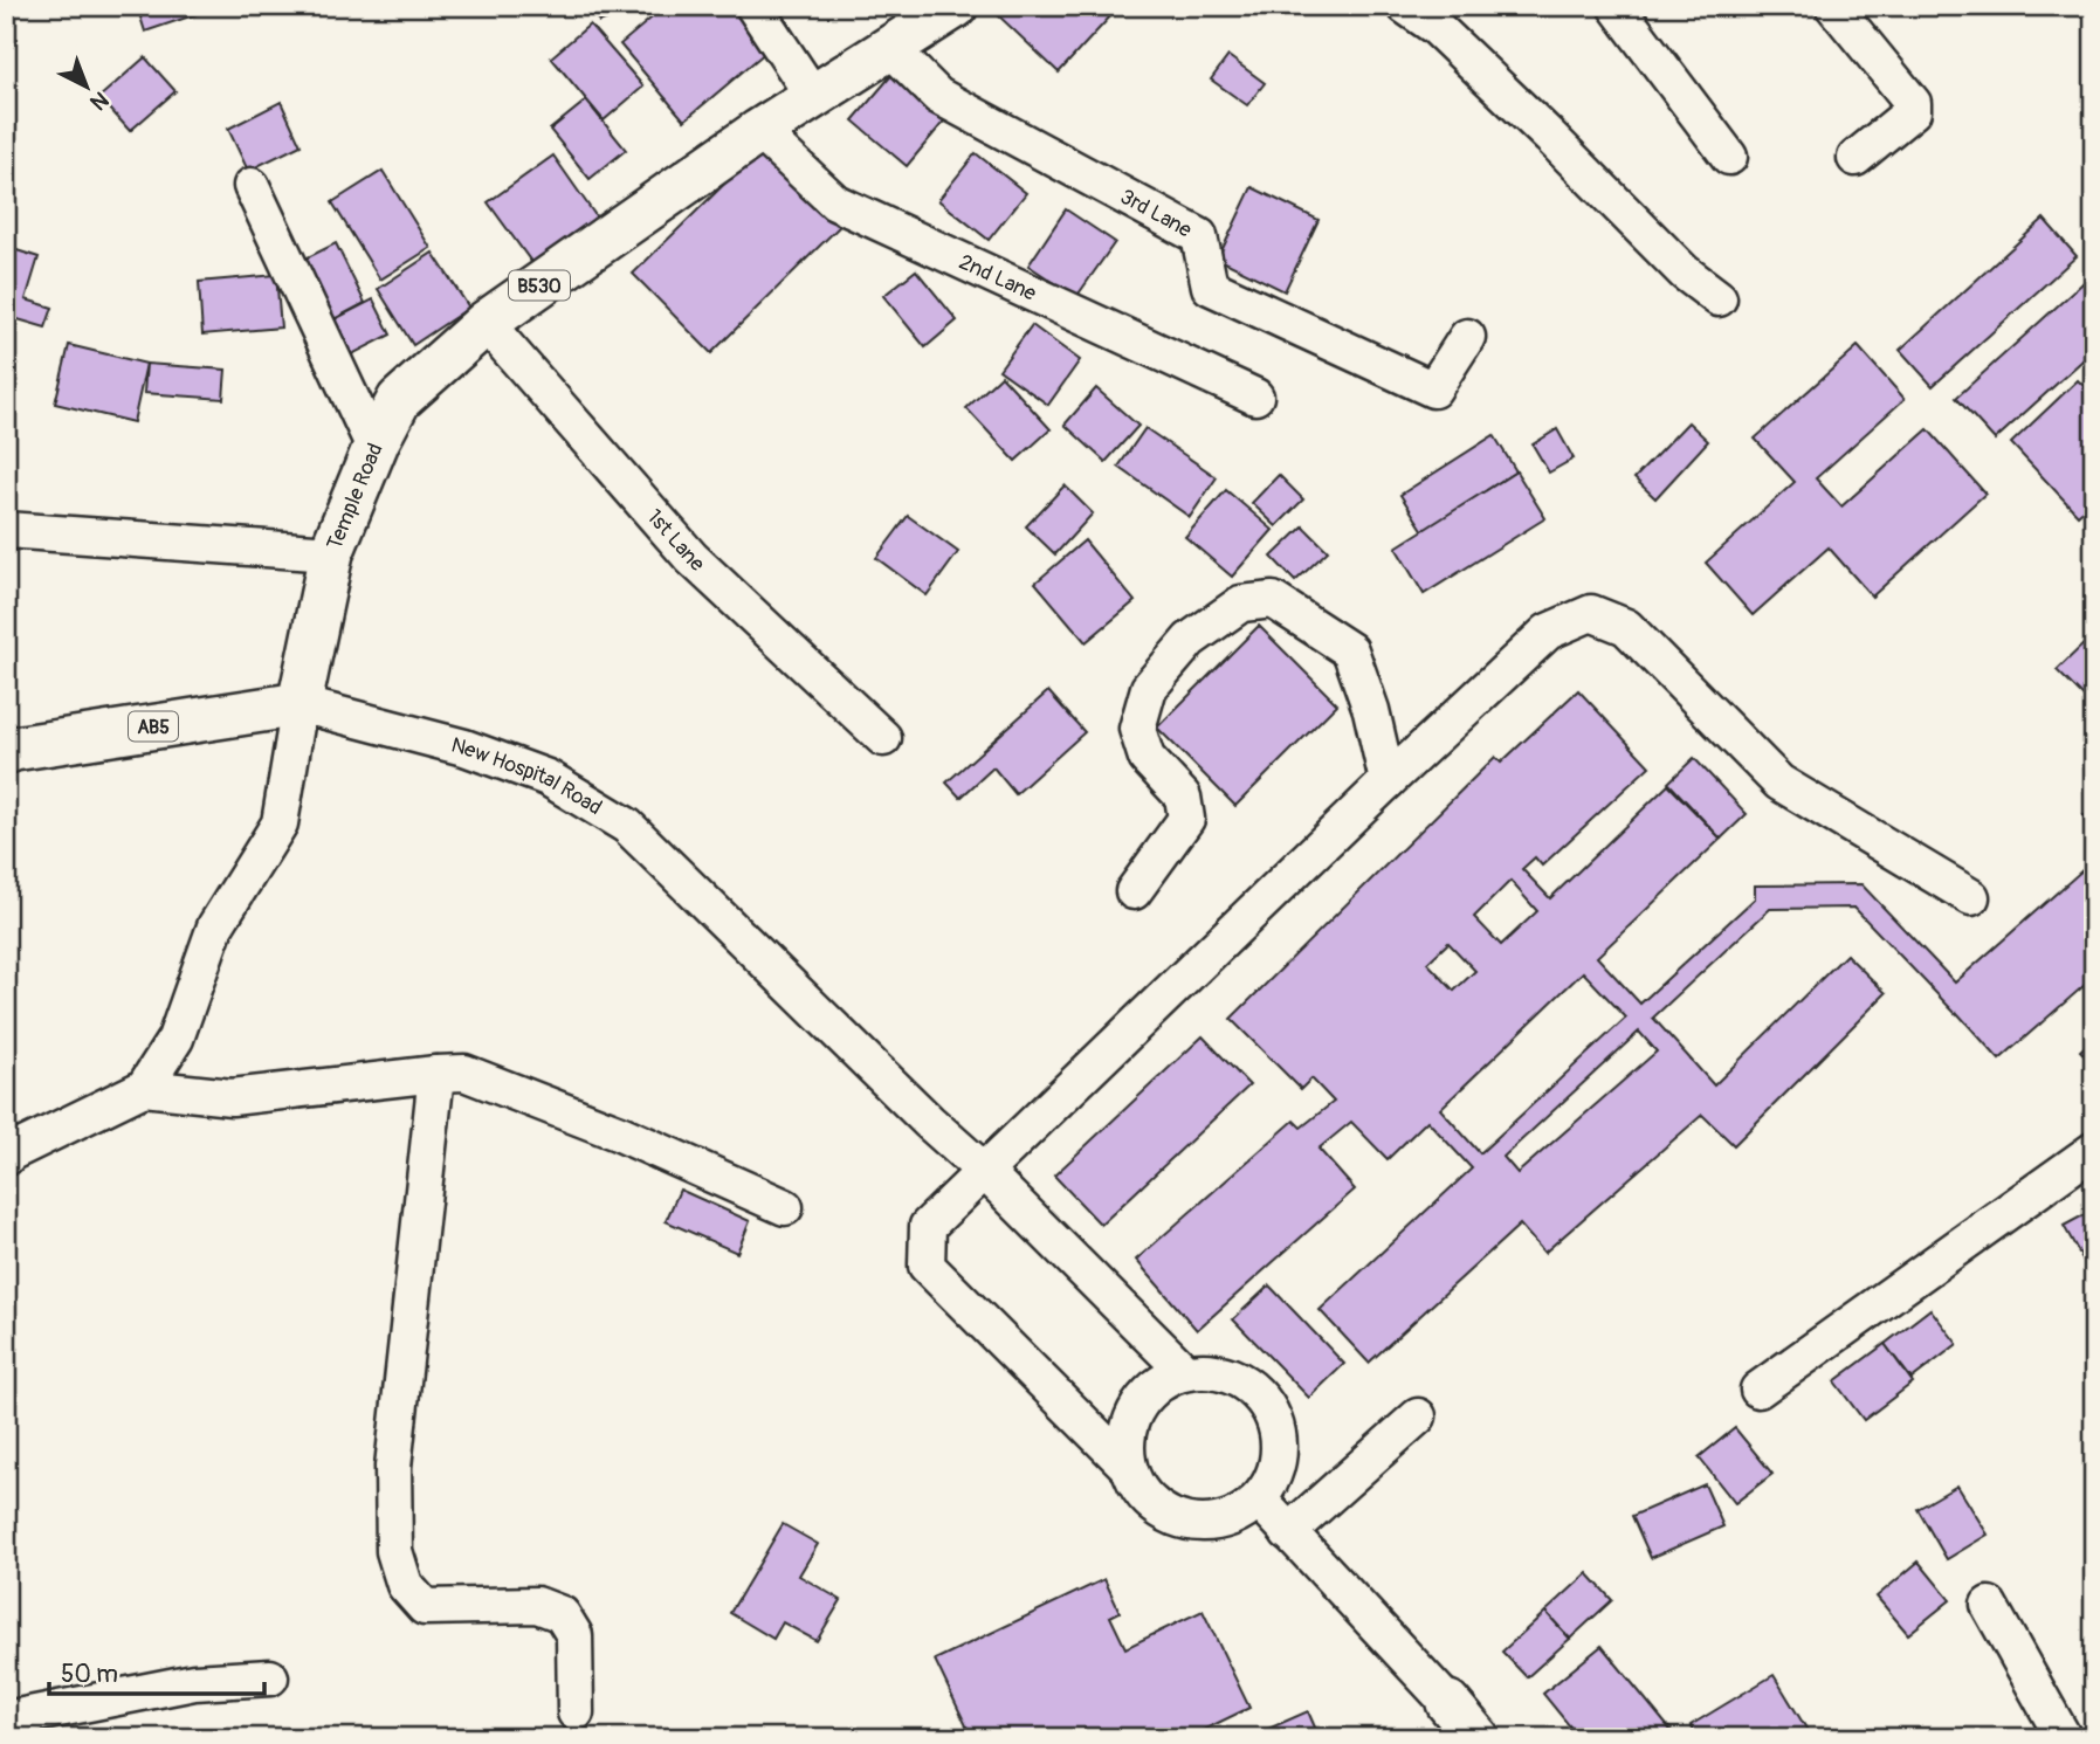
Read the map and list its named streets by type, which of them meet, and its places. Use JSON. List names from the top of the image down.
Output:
{
  "streets": {
    "main road": [
      "B530",
      "Temple Road",
      "AB5",
      "New Hospital Road"
    ],
    "street": ["3rd Lane", "2nd Lane", "1st Lane"]
  },
  "crossings": [
    ["3rd Lane", "Temple Road"],
    ["2nd Lane", "Temple Road"],
    ["Temple Road", "1st Lane"],
    ["Temple Road", "New Hospital Road"]
  ],
  "scale_bar": "50 m",
  "north": "bottom right"
}
